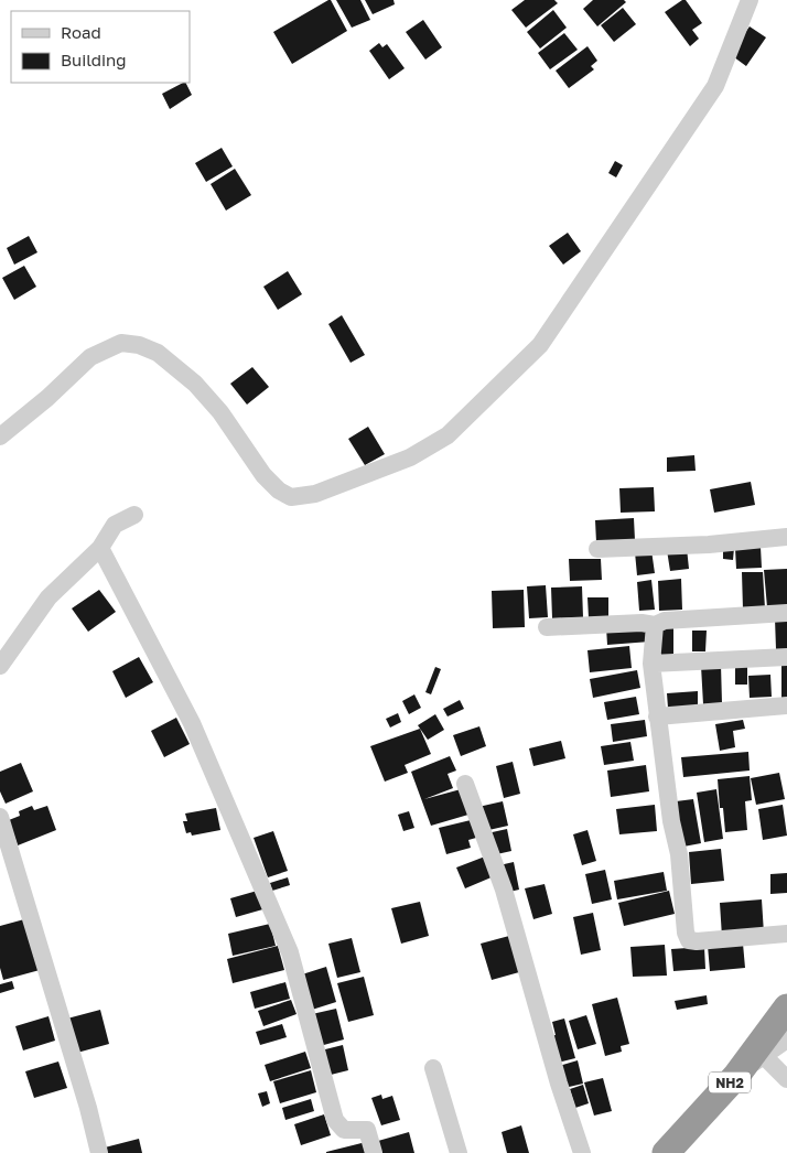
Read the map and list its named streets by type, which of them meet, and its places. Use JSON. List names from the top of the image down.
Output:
{
  "streets": {
    "highway": ["NH2"]
  },
  "legend": ["Road", "Building"]
}
